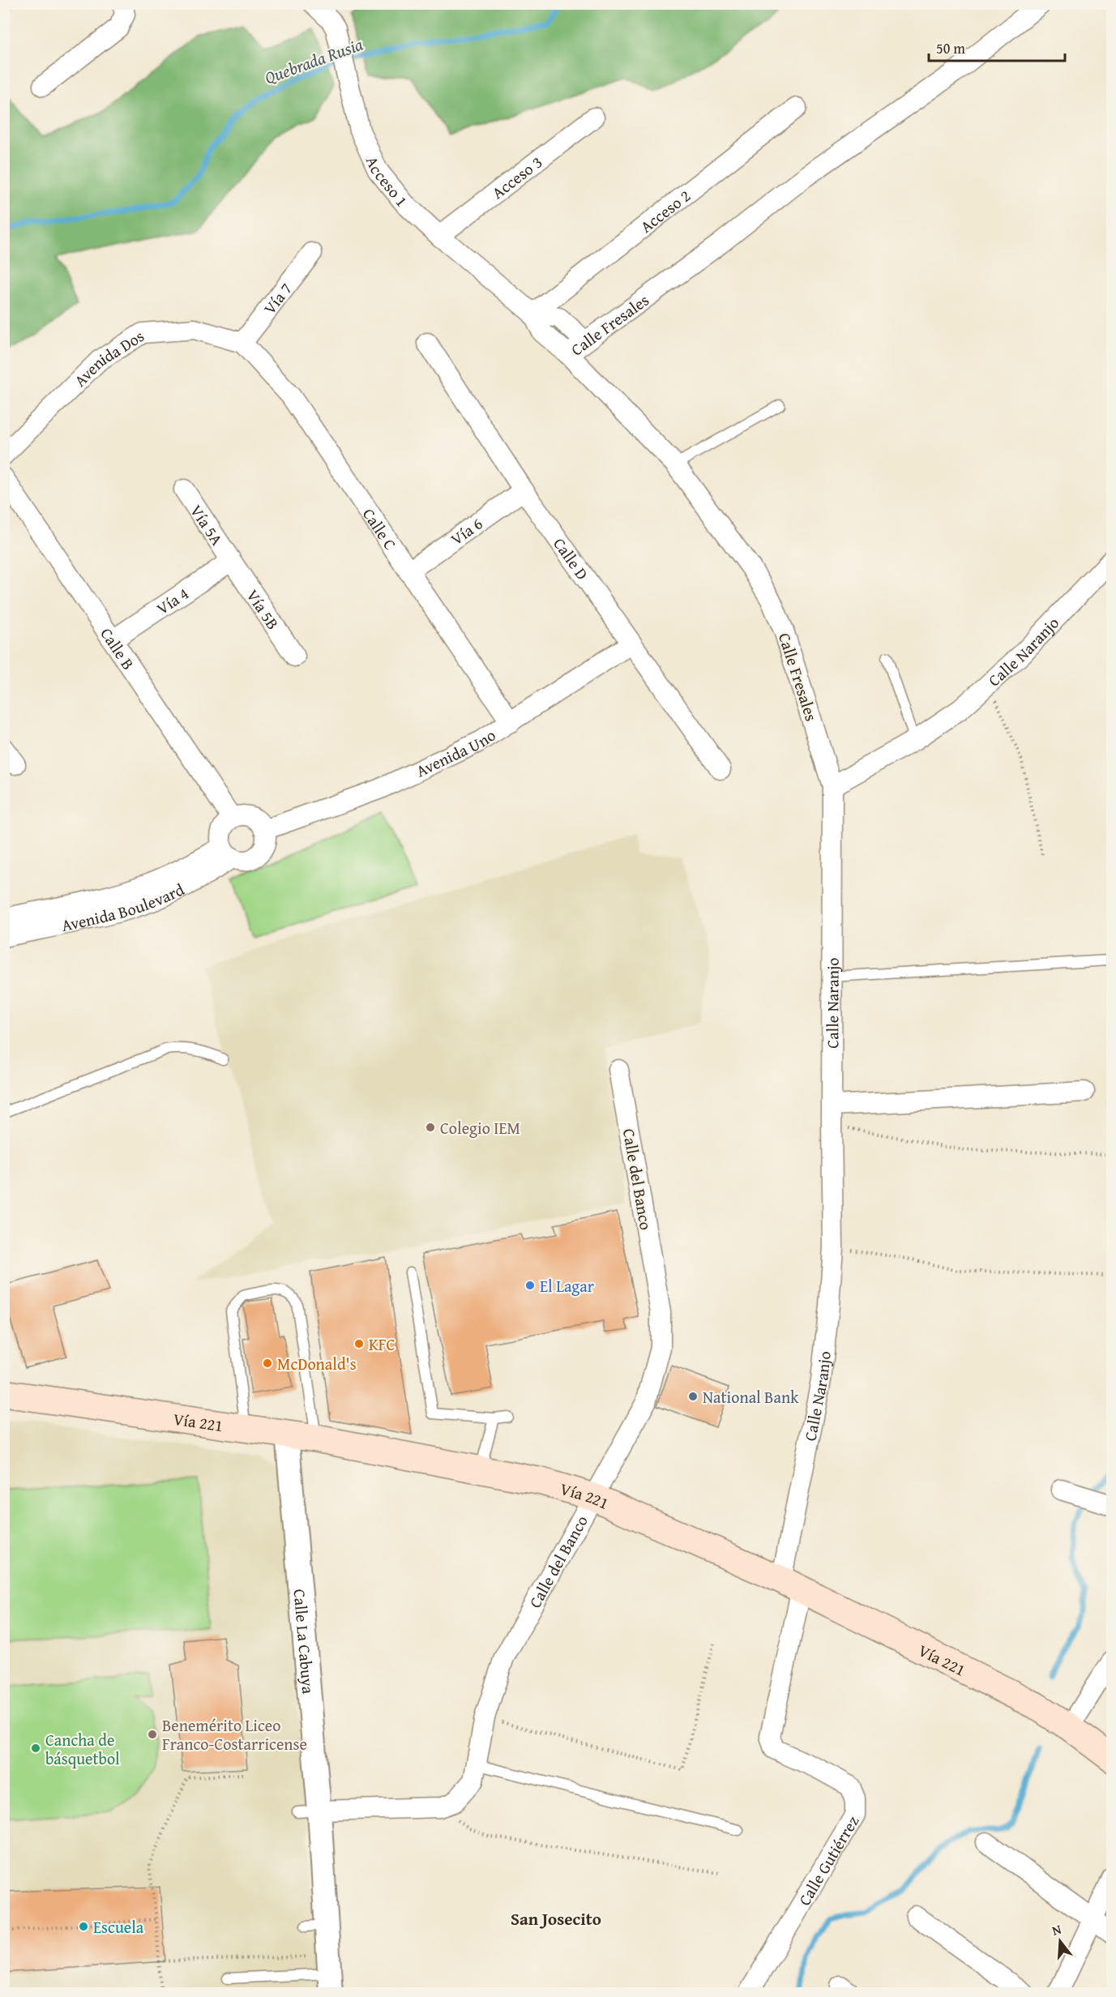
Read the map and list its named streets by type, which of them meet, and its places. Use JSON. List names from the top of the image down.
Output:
{
  "streets": {
    "main road": ["Vía 221"],
    "street": [
      "Acceso 3",
      "Acceso 1",
      "Acceso 2",
      "Vía 7",
      "Calle Fresales",
      "Avenida Dos",
      "Vía 5A",
      "Calle C",
      "Vía 6",
      "Calle D",
      "Vía 4",
      "Vía 5B",
      "Calle B",
      "Calle Naranjo",
      "Avenida Uno",
      "Avenida Boulevard",
      "Calle del Banco",
      "Calle La Cabuya",
      "Calle Gutiérrez"
    ]
  },
  "crossings": [
    ["Acceso 3", "Acceso 1"],
    ["Acceso 1", "Acceso 2"],
    ["Acceso 1", "Calle Fresales"],
    ["Vía 7", "Avenida Dos"],
    ["Vía 7", "Calle C"],
    ["Calle Fresales", "Calle Naranjo"],
    ["Avenida Dos", "Calle C"],
    ["Vía 5A", "Vía 4"],
    ["Vía 5A", "Vía 5B"],
    ["Calle C", "Vía 6"],
    ["Calle C", "Avenida Uno"],
    ["Vía 6", "Calle D"],
    ["Calle D", "Avenida Uno"],
    ["Vía 4", "Vía 5B"],
    ["Vía 4", "Calle B"],
    ["Calle B", "Avenida Uno"],
    ["Calle B", "Avenida Boulevard"],
    ["Calle Naranjo", "Vía 221"],
    ["Calle Naranjo", "Calle Gutiérrez"],
    ["Avenida Uno", "Avenida Boulevard"],
    ["Calle del Banco", "Vía 221"],
    ["Calle del Banco", "Calle La Cabuya"],
    ["Vía 221", "Calle La Cabuya"],
    ["Vía 221", "Calle Gutiérrez"]
  ],
  "districts": ["San Josecito"],
  "water": ["Quebrada Rusia"],
  "places": [
    "Colegio IEM",
    "El Lagar",
    "KFC",
    "McDonald's",
    "National Bank",
    "Benemérito Liceo Franco-Costarricense",
    "Cancha de básquetbol",
    "Escuela"
  ],
  "scale_bar": "50 m",
  "north": "top"
}
